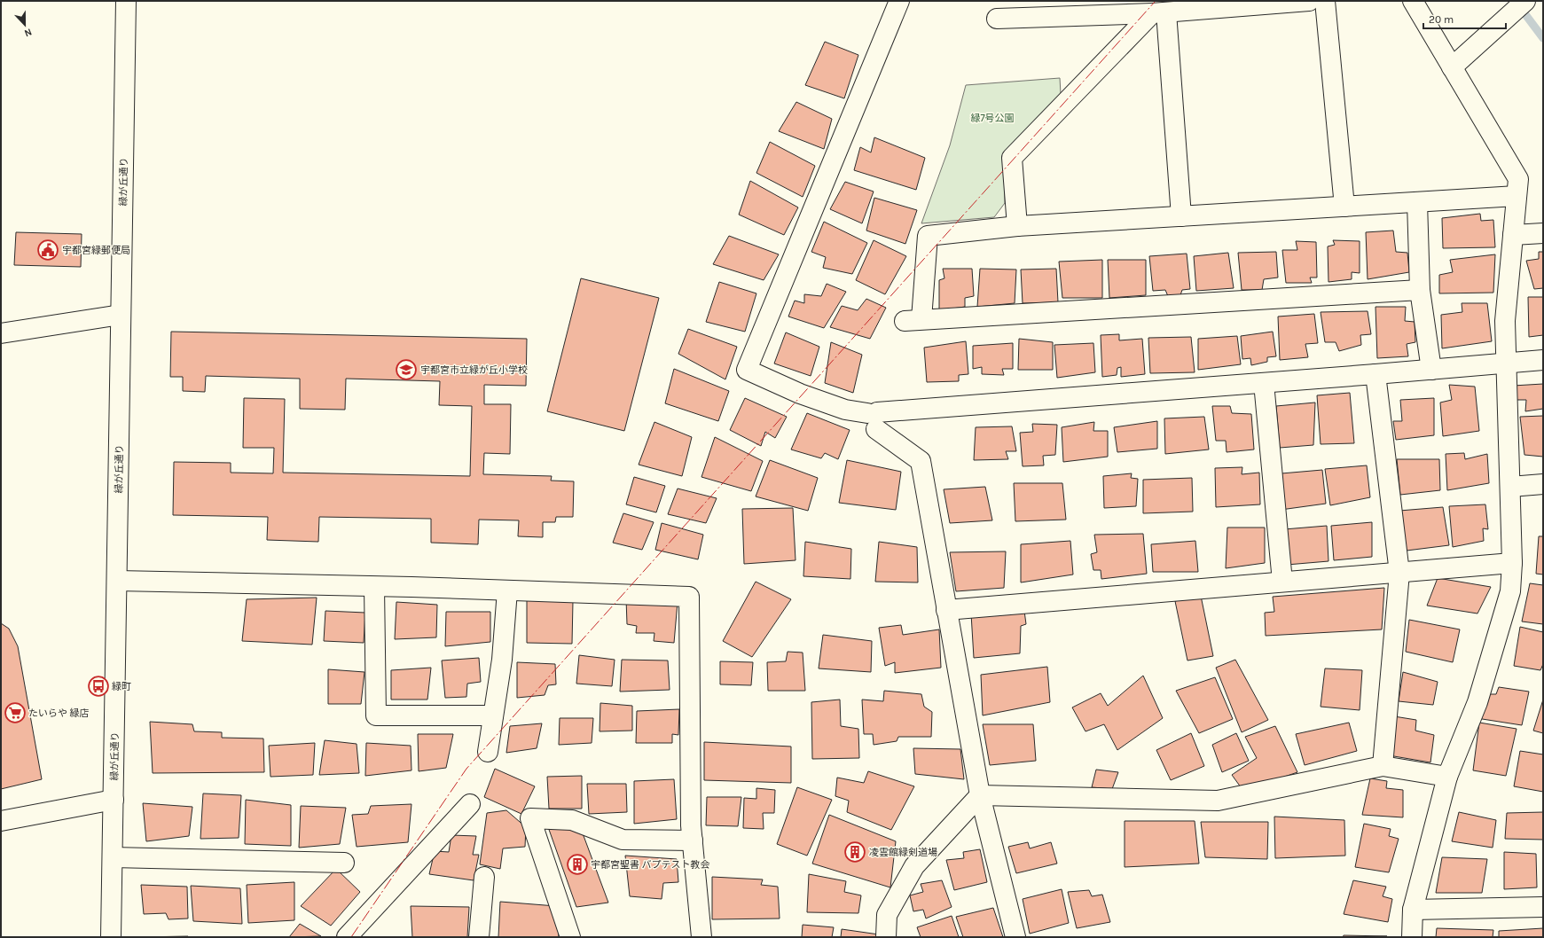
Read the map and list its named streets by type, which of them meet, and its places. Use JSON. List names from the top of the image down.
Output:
{
  "streets": {
    "street": ["緑が丘通り"]
  },
  "parks": ["緑7号公園"],
  "places": {
    "public building": ["宇都宮緑郵便局"],
    "school or university": ["宇都宮市立緑が丘小学校"],
    "bus stop": ["緑町"],
    "supermarket": ["たいらや 緑店"],
    "building": ["凌雲館緑剣道場", "宇都宮聖書 バプテスト教会"]
  },
  "scale_bar": "20 m",
  "north": "bottom"
}
